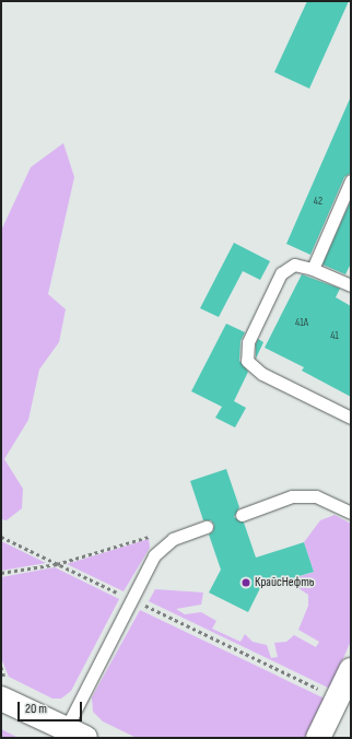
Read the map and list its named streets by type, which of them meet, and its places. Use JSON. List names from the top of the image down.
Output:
{
  "places": ["КрайсНефть"],
  "house_numbers": ["42", "41А", "41"],
  "scale_bar": "20 m"
}
